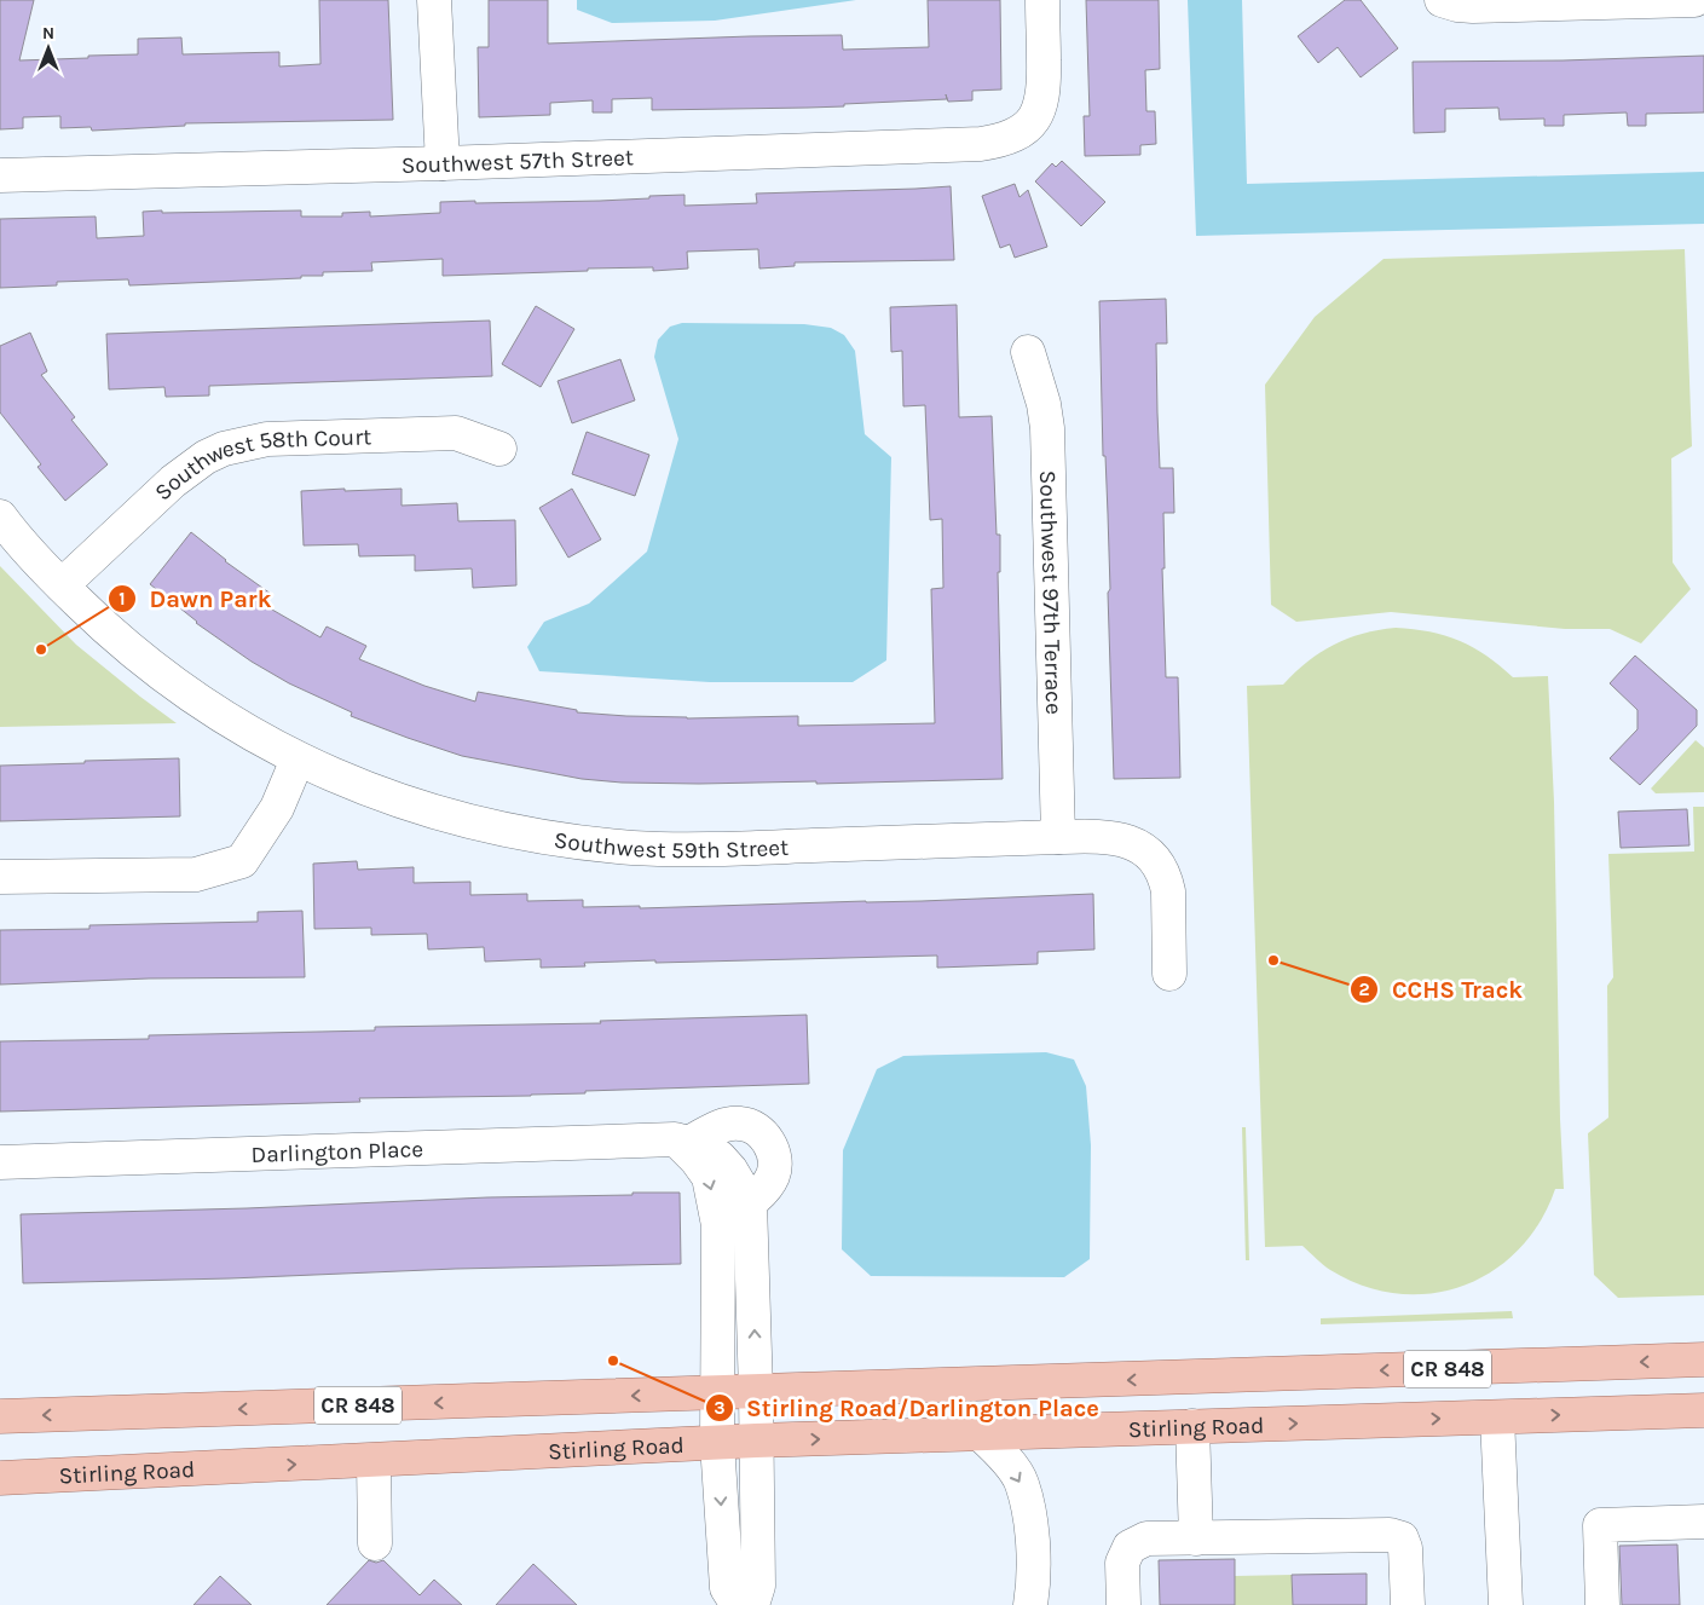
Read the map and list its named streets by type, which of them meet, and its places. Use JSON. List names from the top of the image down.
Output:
{
  "streets": {
    "main road": ["CR 848", "Stirling Road"],
    "street": [
      "Southwest 57th Street",
      "Southwest 58th Court",
      "Southwest 97th Terrace",
      "Southwest 59th Street",
      "Darlington Place"
    ]
  },
  "crossings": [
    ["Southwest 58th Court", "Southwest 59th Street"],
    ["Southwest 97th Terrace", "Southwest 59th Street"],
    ["Darlington Place", "CR 848"],
    ["Darlington Place", "Stirling Road"]
  ],
  "places": ["Dawn Park", "CCHS Track", "Stirling Road/Darlington Place"],
  "north": "top"
}
